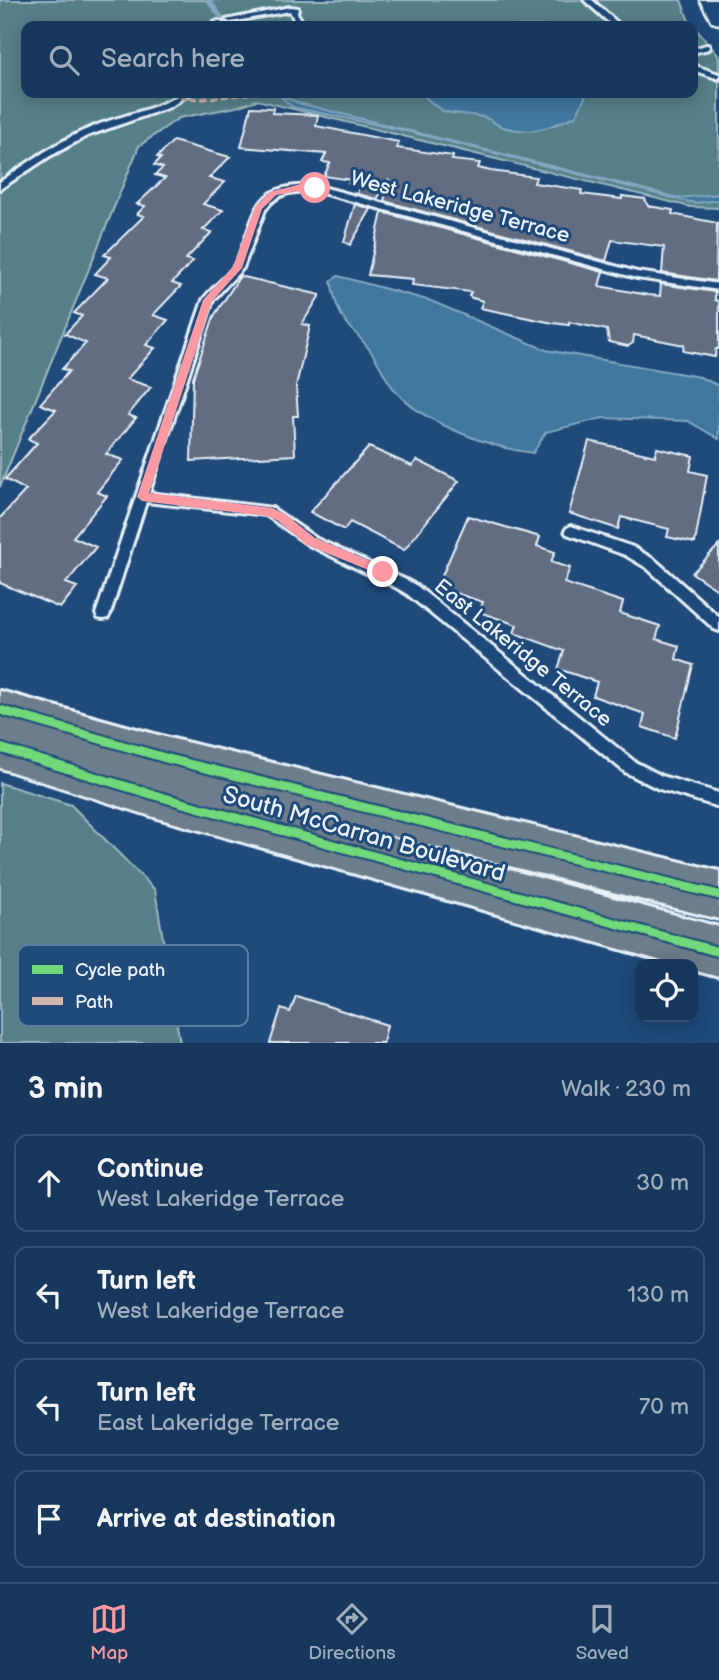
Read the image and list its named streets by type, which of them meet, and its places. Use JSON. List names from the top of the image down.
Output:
{
  "streets": {
    "main road": ["South McCarran Boulevard"],
    "lane": ["West Lakeridge Terrace", "East Lakeridge Terrace"]
  },
  "crossings": [
    ["West Lakeridge Terrace", "East Lakeridge Terrace"]
  ],
  "legend": ["Cycle path", "Path"],
  "page": {
    "search": "Search here",
    "heading": ["3 min", "Walk · 230 m"],
    "list": [
      ["Continue", "West Lakeridge Terrace", "30 m"],
      ["Turn left", "West Lakeridge Terrace", "130 m"],
      ["Turn left", "East Lakeridge Terrace", "70 m"],
      "Arrive at destination"
    ],
    "nav": ["Map", "Directions", "Saved"]
  }
}
